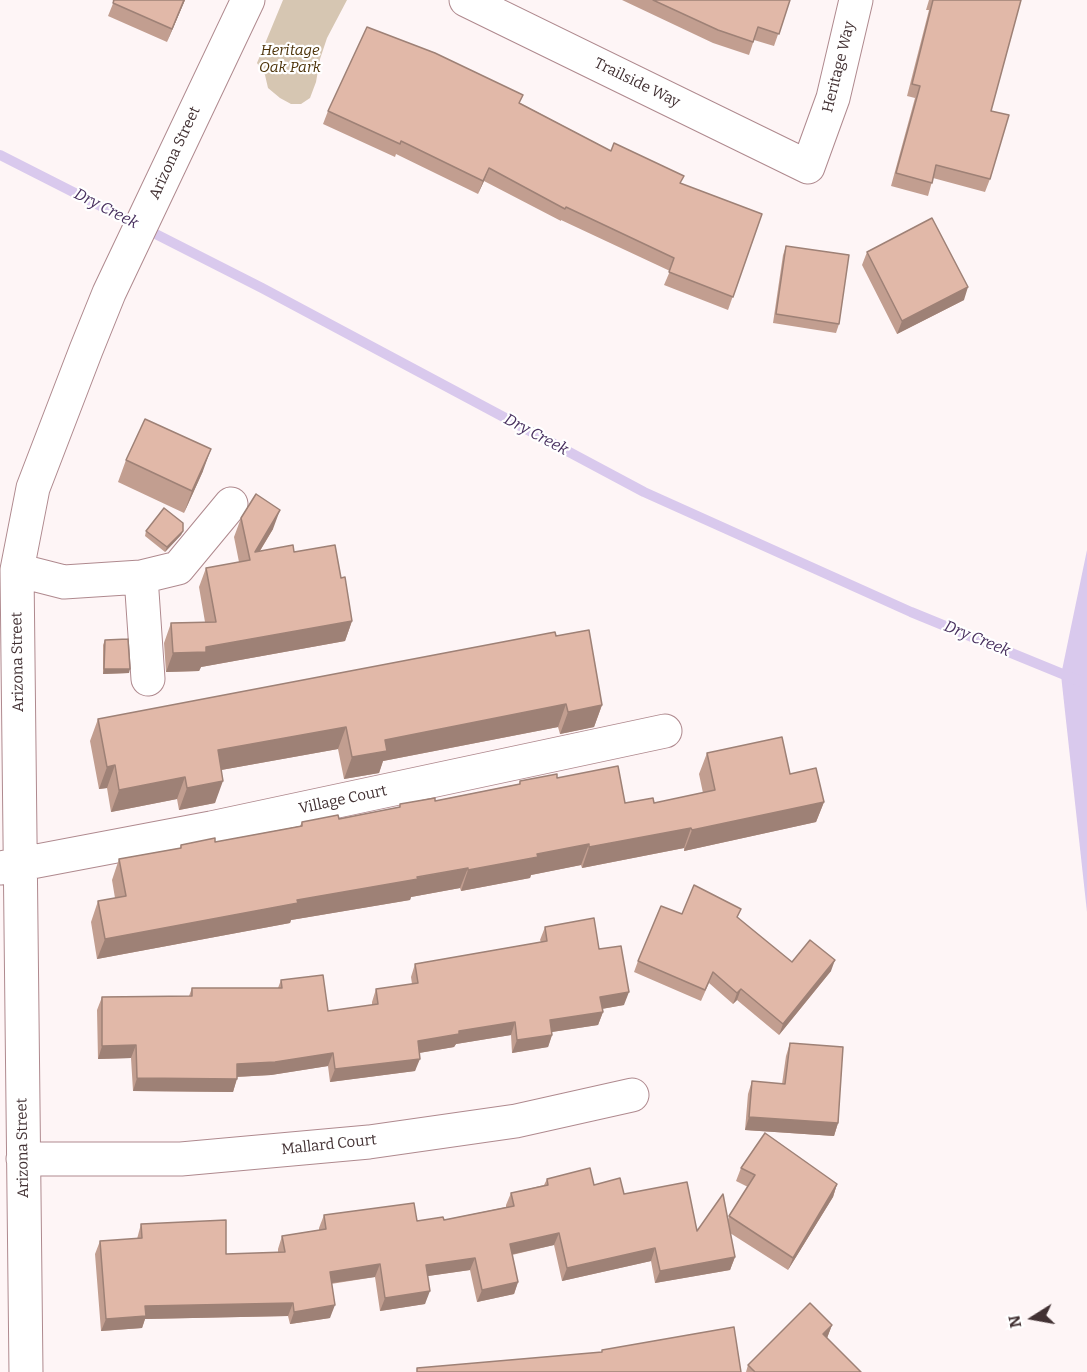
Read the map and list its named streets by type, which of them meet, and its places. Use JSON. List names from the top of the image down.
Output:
{
  "streets": {
    "street": [
      "Heritage Way",
      "Trailside Way",
      "Arizona Street",
      "Village Court",
      "Mallard Court"
    ]
  },
  "crossings": [
    ["Heritage Way", "Trailside Way"],
    ["Arizona Street", "Village Court"],
    ["Arizona Street", "Mallard Court"]
  ],
  "water": ["Dry Creek"],
  "parks": ["Heritage Oak Park"],
  "north": "left"
}
